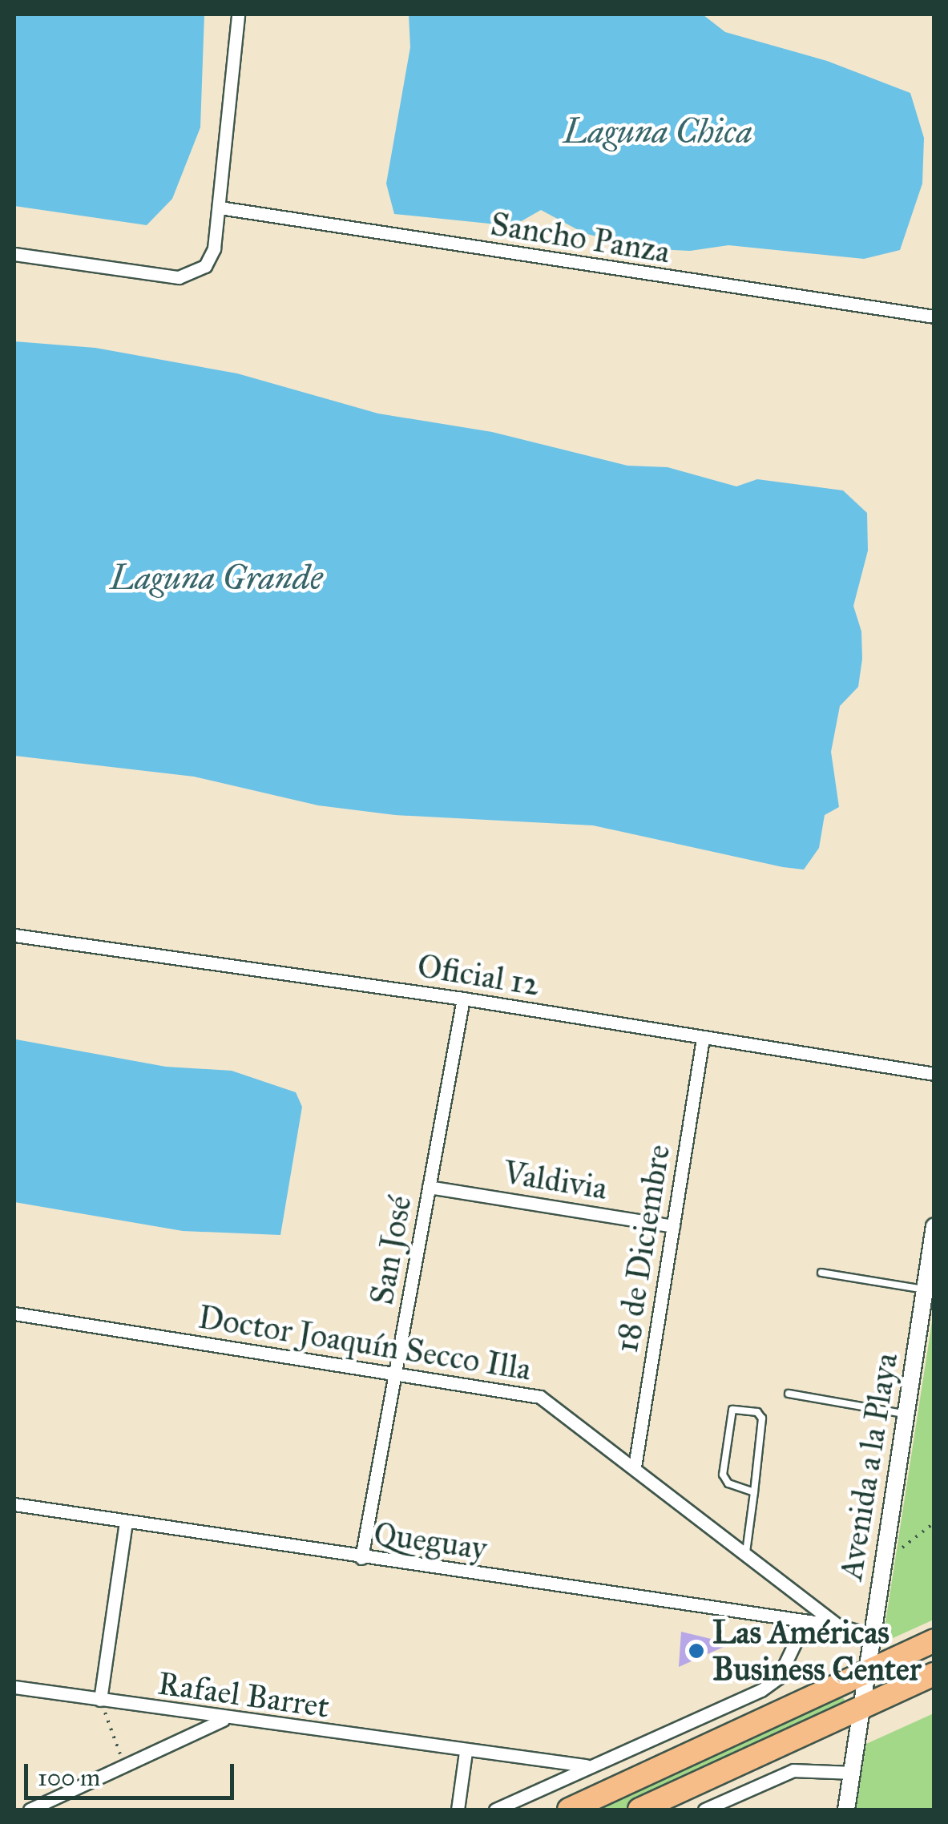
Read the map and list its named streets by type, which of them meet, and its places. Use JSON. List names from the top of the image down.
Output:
{
  "streets": {
    "street": [
      "Sancho Panza",
      "Oficial 12",
      "Valdivia",
      "18 de Diciembre",
      "San José",
      "Doctor Joaquín Secco Illa",
      "Avenida a la Playa",
      "Queguay",
      "Rafael Barret"
    ]
  },
  "crossings": [
    ["Oficial 12", "18 de Diciembre"],
    ["Oficial 12", "San José"],
    ["Valdivia", "18 de Diciembre"],
    ["Valdivia", "San José"],
    ["18 de Diciembre", "Doctor Joaquín Secco Illa"],
    ["San José", "Doctor Joaquín Secco Illa"],
    ["San José", "Queguay"],
    ["Doctor Joaquín Secco Illa", "Avenida a la Playa"],
    ["Doctor Joaquín Secco Illa", "Queguay"]
  ],
  "water": ["Laguna Chica", "Laguna Grande"],
  "places": ["Las Américas Business Center"],
  "scale_bar": "100 m"
}
